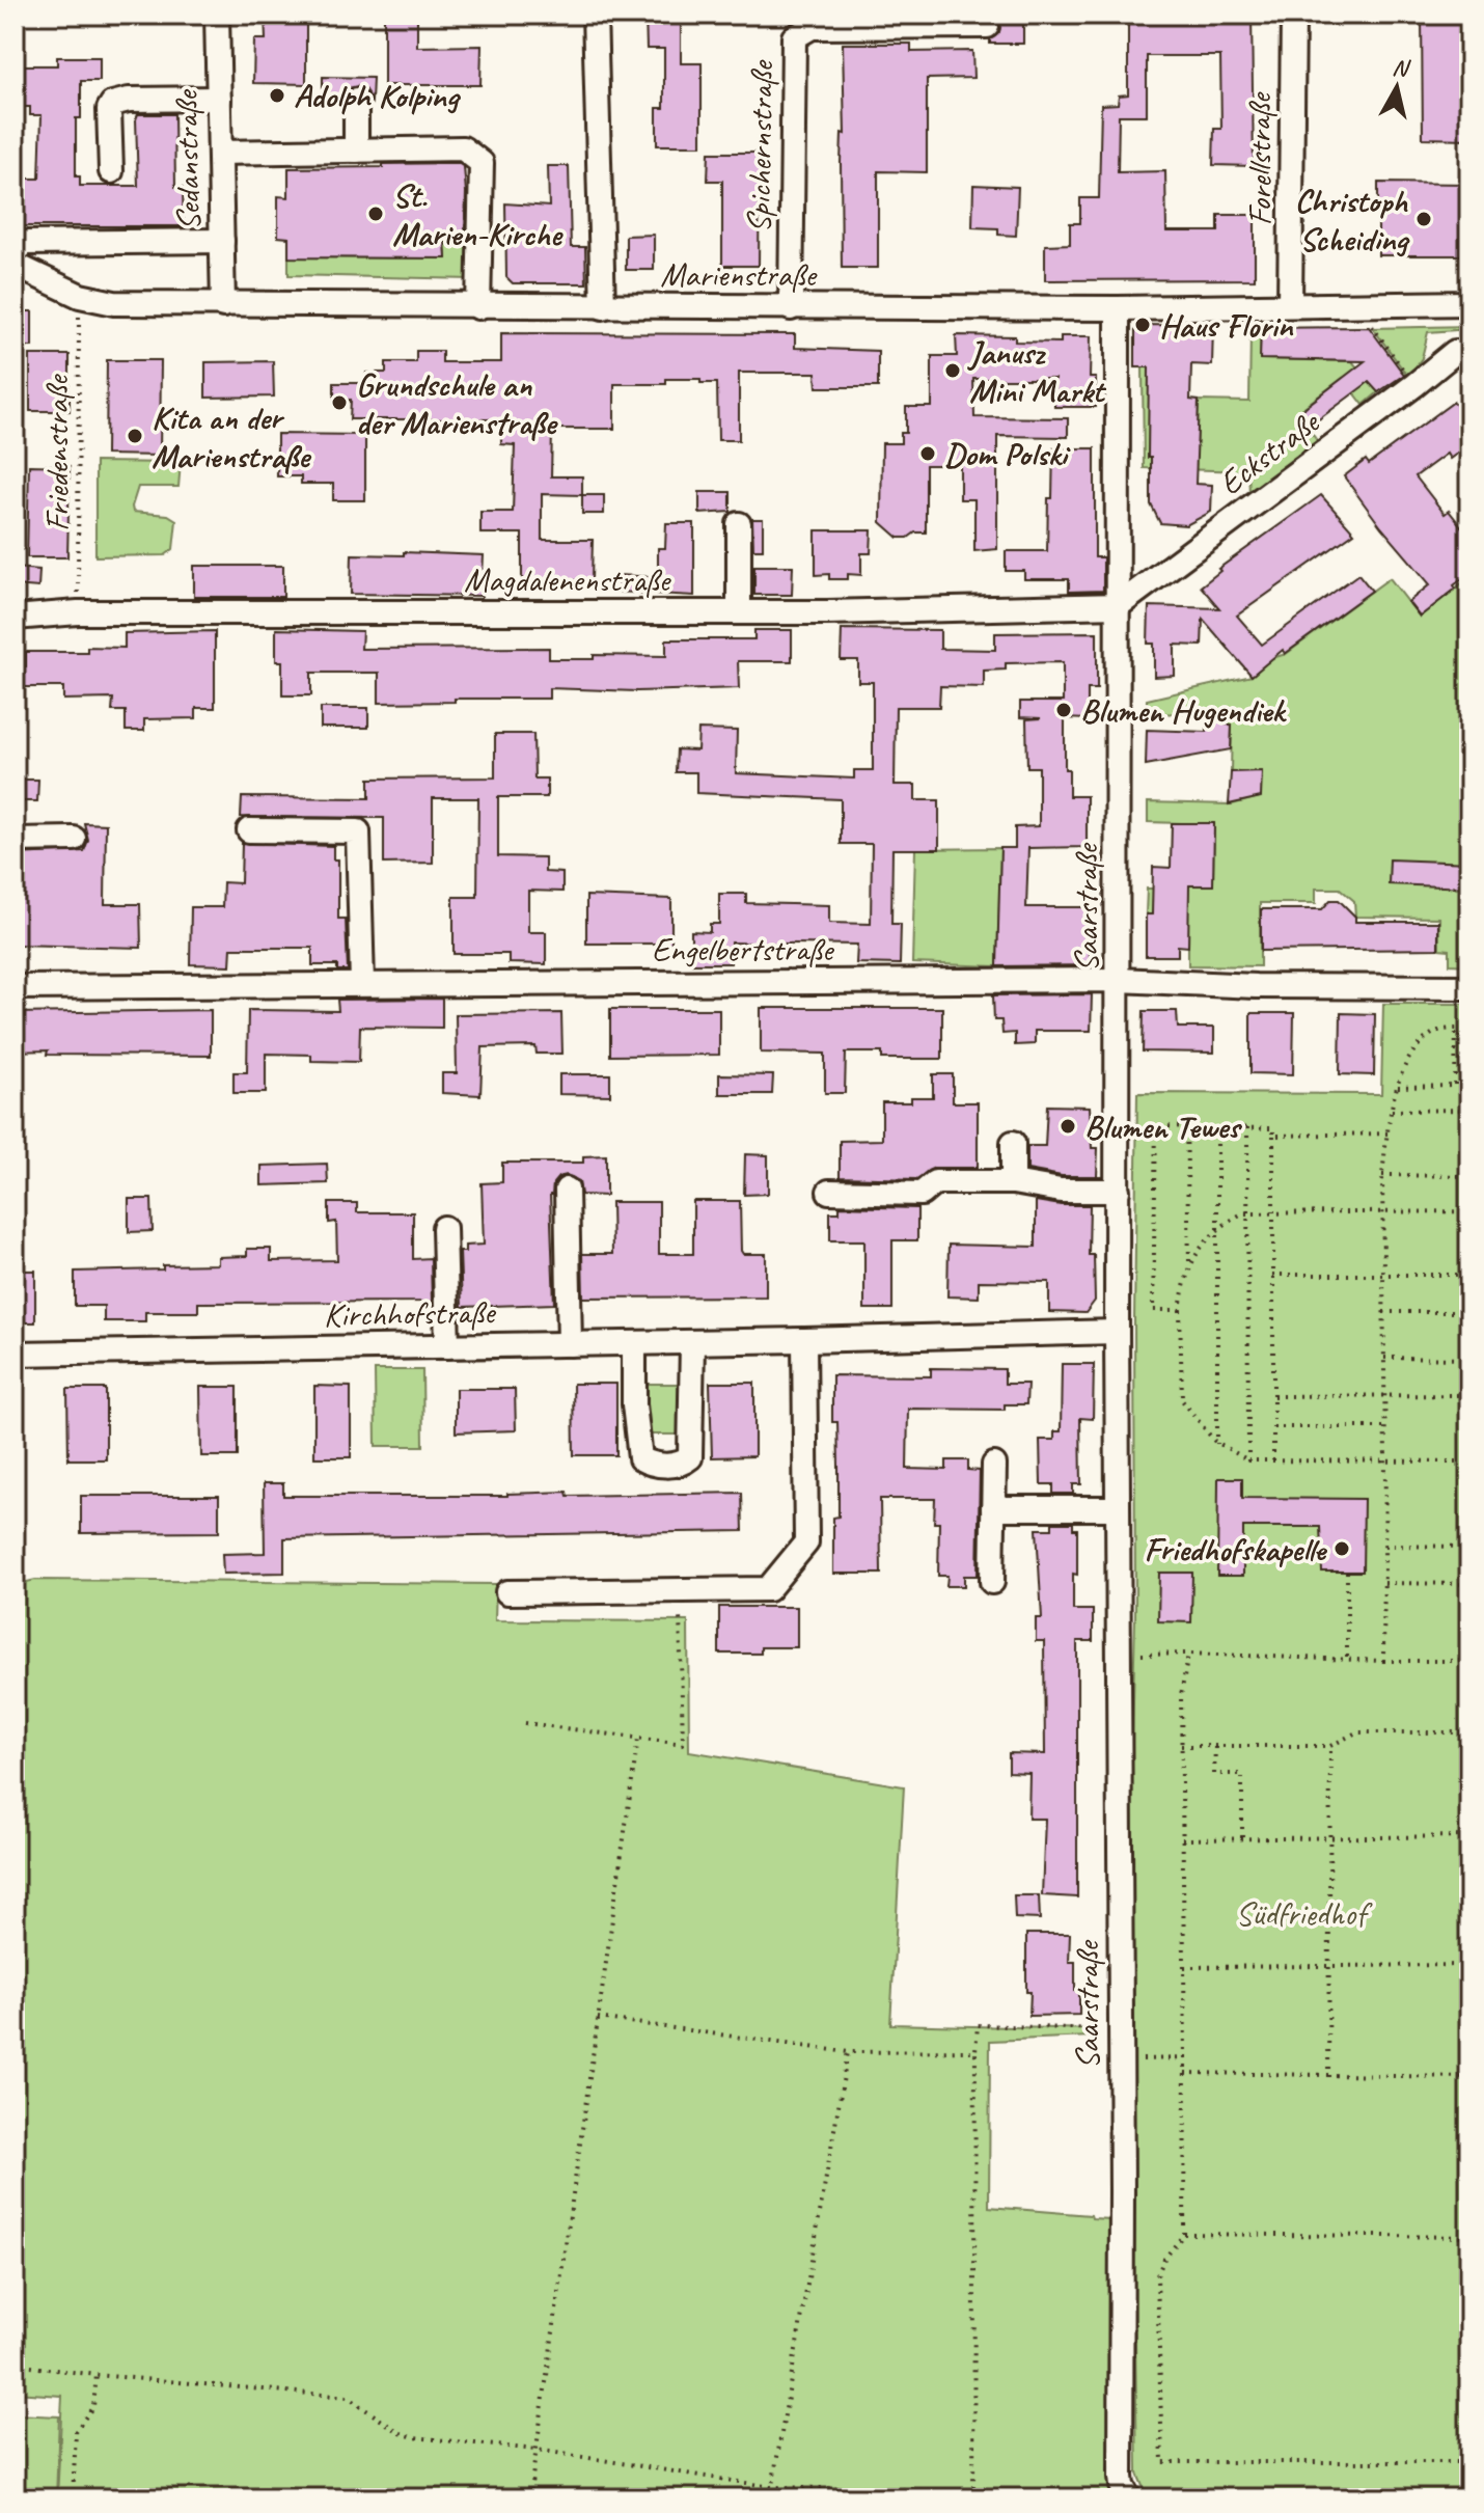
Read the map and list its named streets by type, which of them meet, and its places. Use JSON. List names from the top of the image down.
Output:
{
  "streets": {
    "street": [
      "Spichernstraße",
      "Forellstraße",
      "Sedanstraße",
      "Marienstraße",
      "Eckstraße",
      "Magdalenenstraße",
      "Saarstraße",
      "Engelbertstraße",
      "Kirchhofstraße"
    ],
    "path": ["Friedenstraße"]
  },
  "crossings": [
    ["Spichernstraße", "Marienstraße"],
    ["Forellstraße", "Marienstraße"],
    ["Sedanstraße", "Marienstraße"],
    ["Marienstraße", "Friedenstraße"],
    ["Marienstraße", "Saarstraße"],
    ["Eckstraße", "Magdalenenstraße"],
    ["Eckstraße", "Saarstraße"],
    ["Friedenstraße", "Magdalenenstraße"],
    ["Magdalenenstraße", "Saarstraße"],
    ["Saarstraße", "Engelbertstraße"],
    ["Saarstraße", "Kirchhofstraße"]
  ],
  "parks": ["Südfriedhof"],
  "places": [
    "Adolph Kolping",
    "St. Marien-Kirche",
    "Christoph Scheiding",
    "Haus Florin",
    "Janusz Mini Markt",
    "Grundschule an der Marienstraße",
    "Kita an der Marienstraße",
    "Dom Polski",
    "Blumen Hugendiek",
    "Blumen Tewes",
    "Friedhofskapelle"
  ],
  "north": "top"
}
